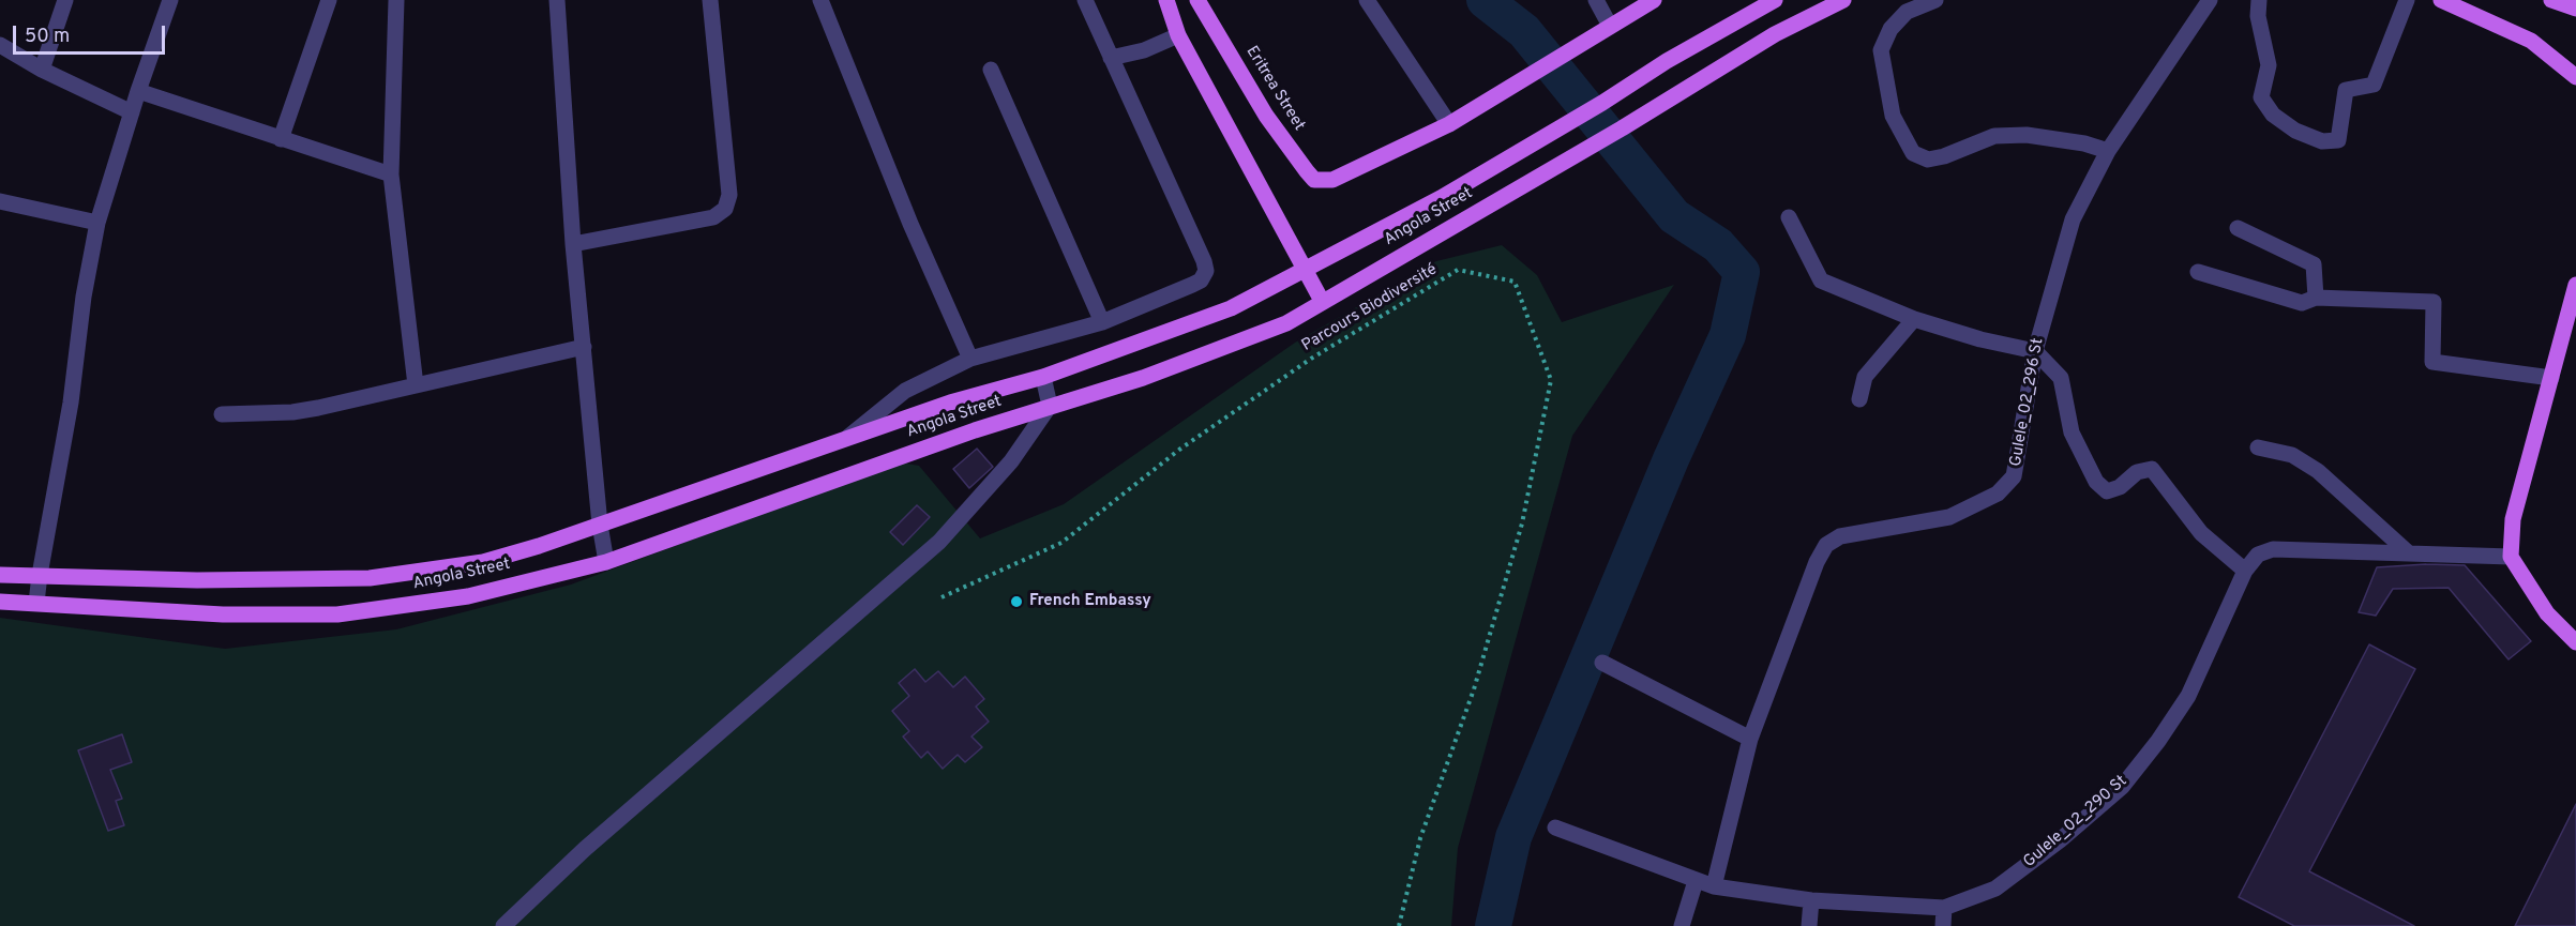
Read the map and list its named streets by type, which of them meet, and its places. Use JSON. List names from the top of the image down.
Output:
{
  "streets": {
    "main road": ["Eritrea Street", "Angola Street"],
    "street": ["Gulele_02_296 St", "Gulele_02_290 St"],
    "path": ["Parcours Biodiversité"]
  },
  "crossings": [
    ["Gulele_02_296 St", "Gulele_02_290 St"]
  ],
  "places": ["French Embassy"],
  "scale_bar": "50 m"
}
